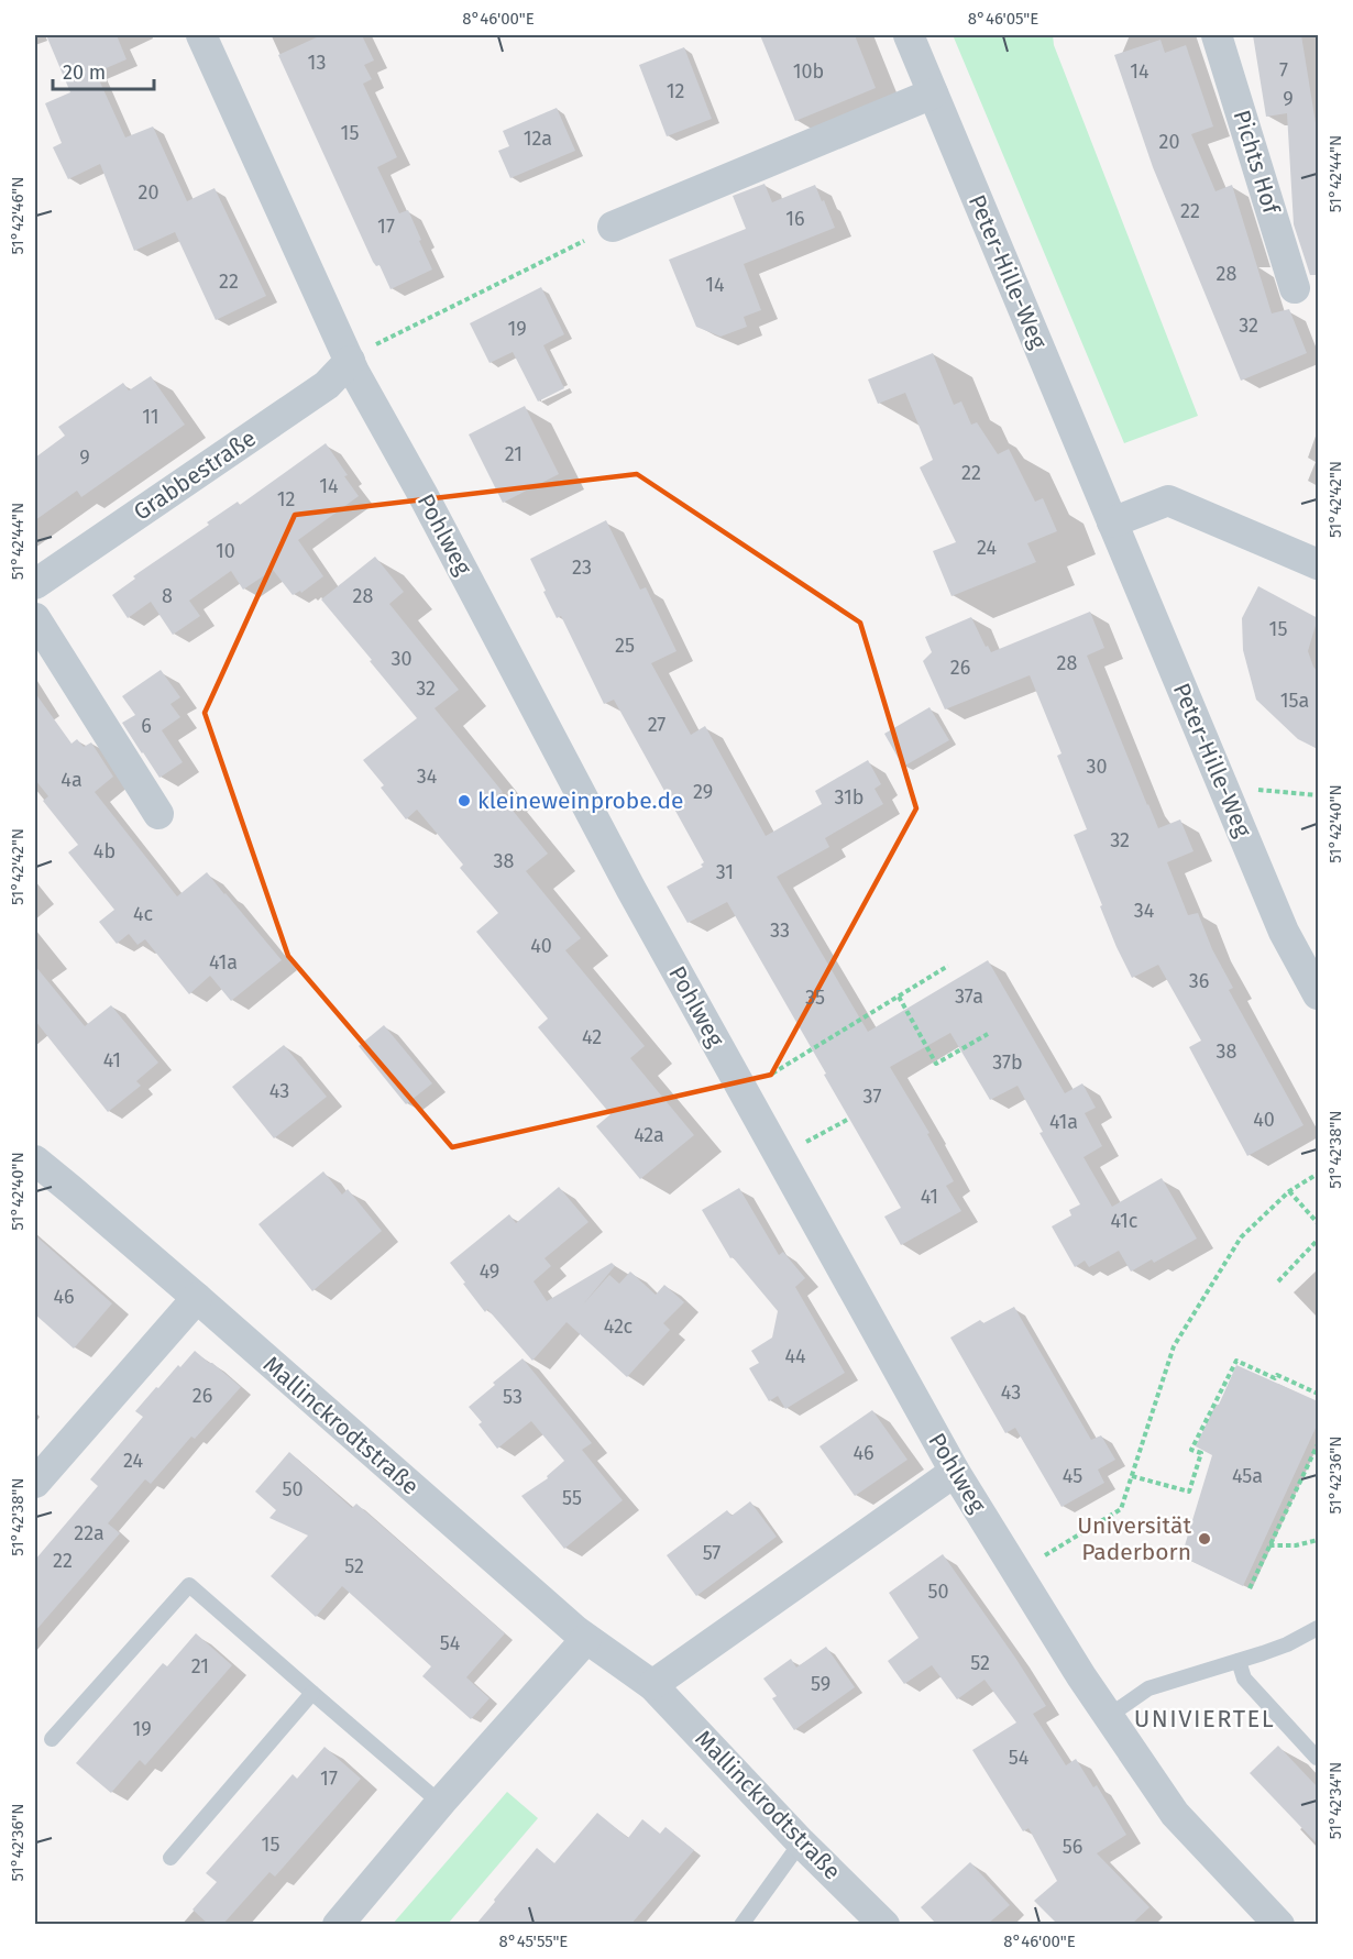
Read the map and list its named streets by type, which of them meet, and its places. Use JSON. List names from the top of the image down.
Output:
{
  "streets": {
    "street": [
      "Pichts Hof",
      "Peter-Hille-Weg",
      "Grabbestraße",
      "Pohlweg",
      "Mallinckrodtstraße"
    ]
  },
  "crossings": [
    ["Grabbestraße", "Pohlweg"]
  ],
  "districts": ["UNIVIERTEL"],
  "places": ["kleineweinprobe.de", "Universität Paderborn"],
  "house_numbers": [
    "13",
    "7",
    "10b",
    "14",
    "12",
    "9",
    "15",
    "12a",
    "20",
    "20",
    "22",
    "16",
    "17",
    "28",
    "22",
    "14",
    "32",
    "19",
    "11",
    "21",
    "9",
    "22",
    "14",
    "12",
    "24",
    "10",
    "23",
    "8",
    "28",
    "15",
    "25",
    "30",
    "28",
    "26",
    "32",
    "15a",
    "27",
    "6",
    "30",
    "34",
    "4a",
    "29",
    "31b",
    "32",
    "4b",
    "38",
    "31",
    "34",
    "4c",
    "33",
    "40",
    "41a",
    "36",
    "37a",
    "35",
    "42",
    "38",
    "41",
    "37b",
    "43",
    "37",
    "40",
    "41a",
    "42a",
    "41",
    "41c",
    "49",
    "46",
    "42c",
    "44",
    "43",
    "26",
    "53",
    "46",
    "24",
    "45",
    "45a",
    "50",
    "55",
    "22a",
    "57",
    "22",
    "52",
    "50",
    "54",
    "52",
    "21",
    "59",
    "19",
    "54",
    "17",
    "15",
    "56"
  ],
  "scale_bar": "20 m",
  "coordinates": [
    "8°46'00\"E",
    "8°46'05\"E",
    "51°42'44\"N",
    "51°42'46\"N",
    "51°42'42\"N",
    "51°42'40\"N",
    "51°42'38\"N",
    "51°42'36\"N",
    "51°42'34\"N",
    "8°45'55\"E"
  ]
}
